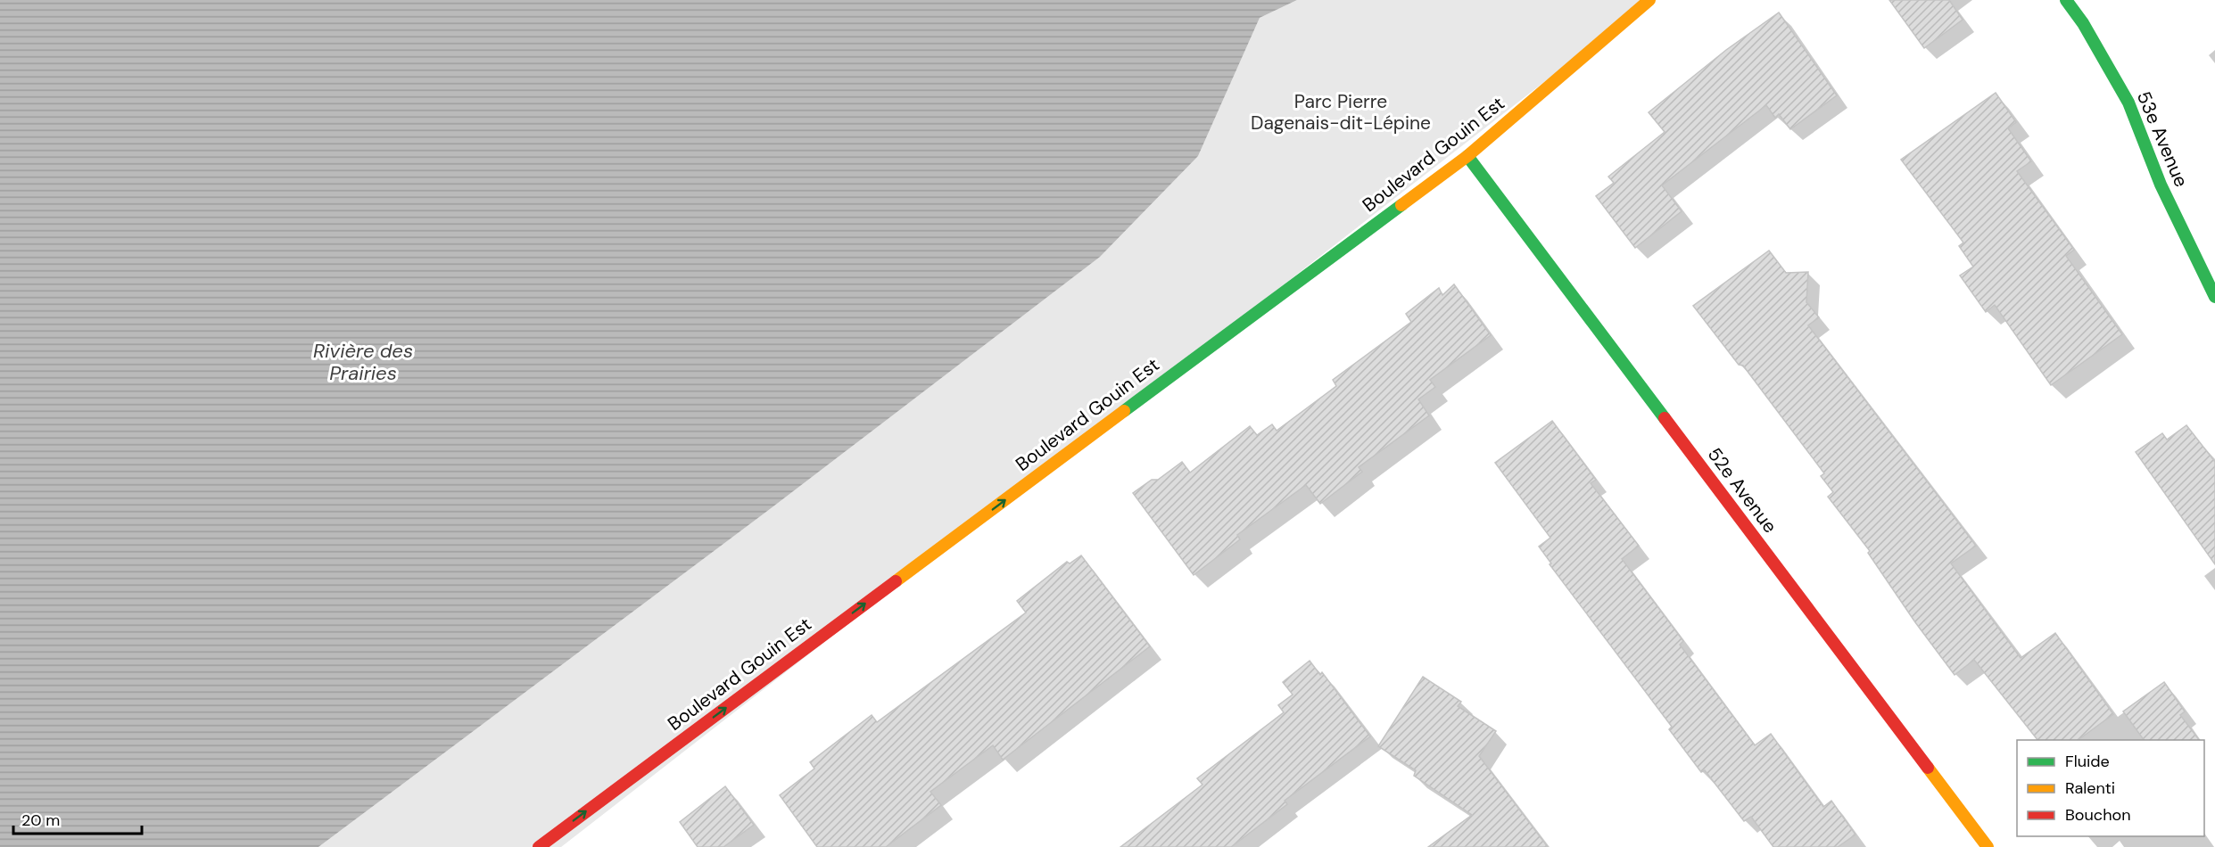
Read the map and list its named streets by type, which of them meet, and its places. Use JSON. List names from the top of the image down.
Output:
{
  "streets": {
    "street": ["53e Avenue", "Boulevard Gouin Est", "52e Avenue"]
  },
  "crossings": [
    ["Boulevard Gouin Est", "52e Avenue"]
  ],
  "one_way": ["Boulevard Gouin Est"],
  "water": ["Rivière des Prairies"],
  "parks": ["Parc Pierre Dagenais-dit-Lépine"],
  "legend": ["Fluide", "Ralenti", "Bouchon"],
  "scale_bar": "20 m"
}
